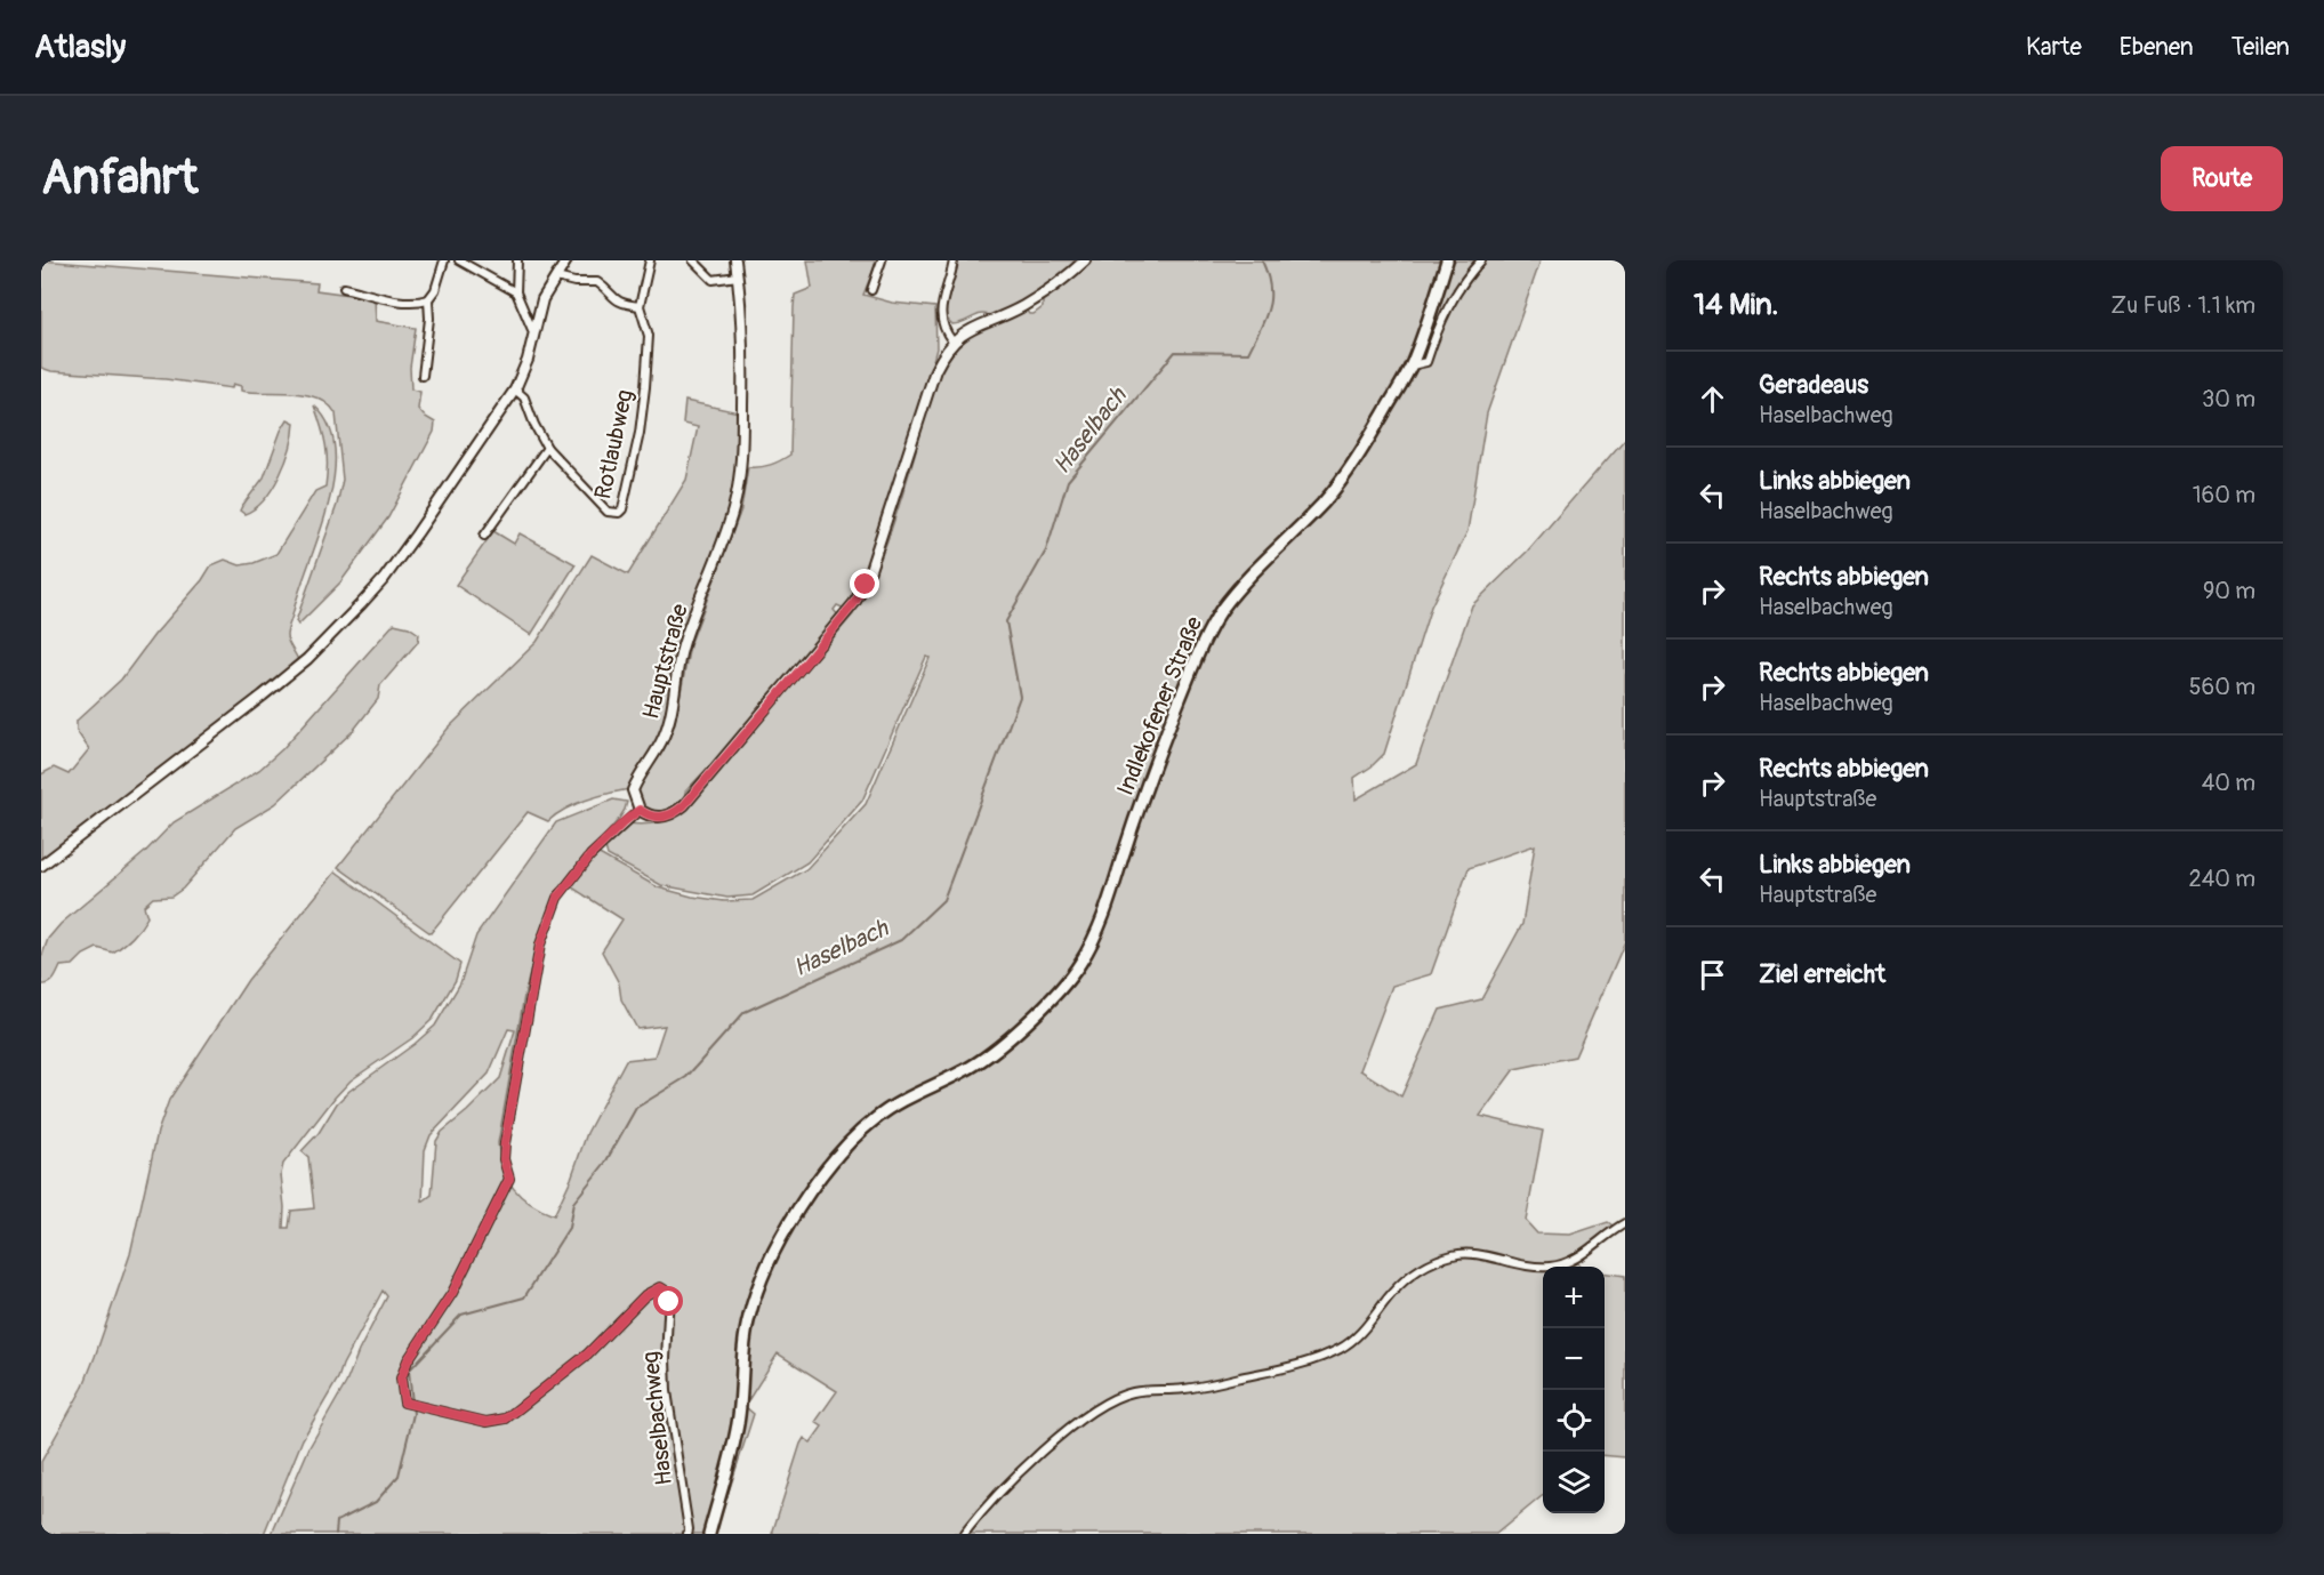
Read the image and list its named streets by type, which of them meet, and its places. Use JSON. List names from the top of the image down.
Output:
{
  "streets": {
    "main road": ["Indlekofener Straße"],
    "street": ["Rotlaubweg", "Hauptstraße", "Haselbachweg"]
  },
  "crossings": [
    ["Hauptstraße", "Haselbachweg"]
  ],
  "water": ["Haselbach"],
  "page": {
    "header": "Atlasly",
    "nav": ["Karte", "Ebenen", "Teilen"],
    "buttons": "Route",
    "title": "Anfahrt",
    "heading": ["14 Min.", "Zu Fuß · 1.1 km"],
    "list": [
      ["Geradeaus", "Haselbachweg", "30 m"],
      ["Links abbiegen", "Haselbachweg", "160 m"],
      ["Rechts abbiegen", "Haselbachweg", "90 m"],
      ["Rechts abbiegen", "Haselbachweg", "560 m"],
      ["Rechts abbiegen", "Hauptstraße", "40 m"],
      ["Links abbiegen", "Hauptstraße", "240 m"],
      "Ziel erreicht"
    ],
    "map_buttons": ["+", "−"]
  }
}
